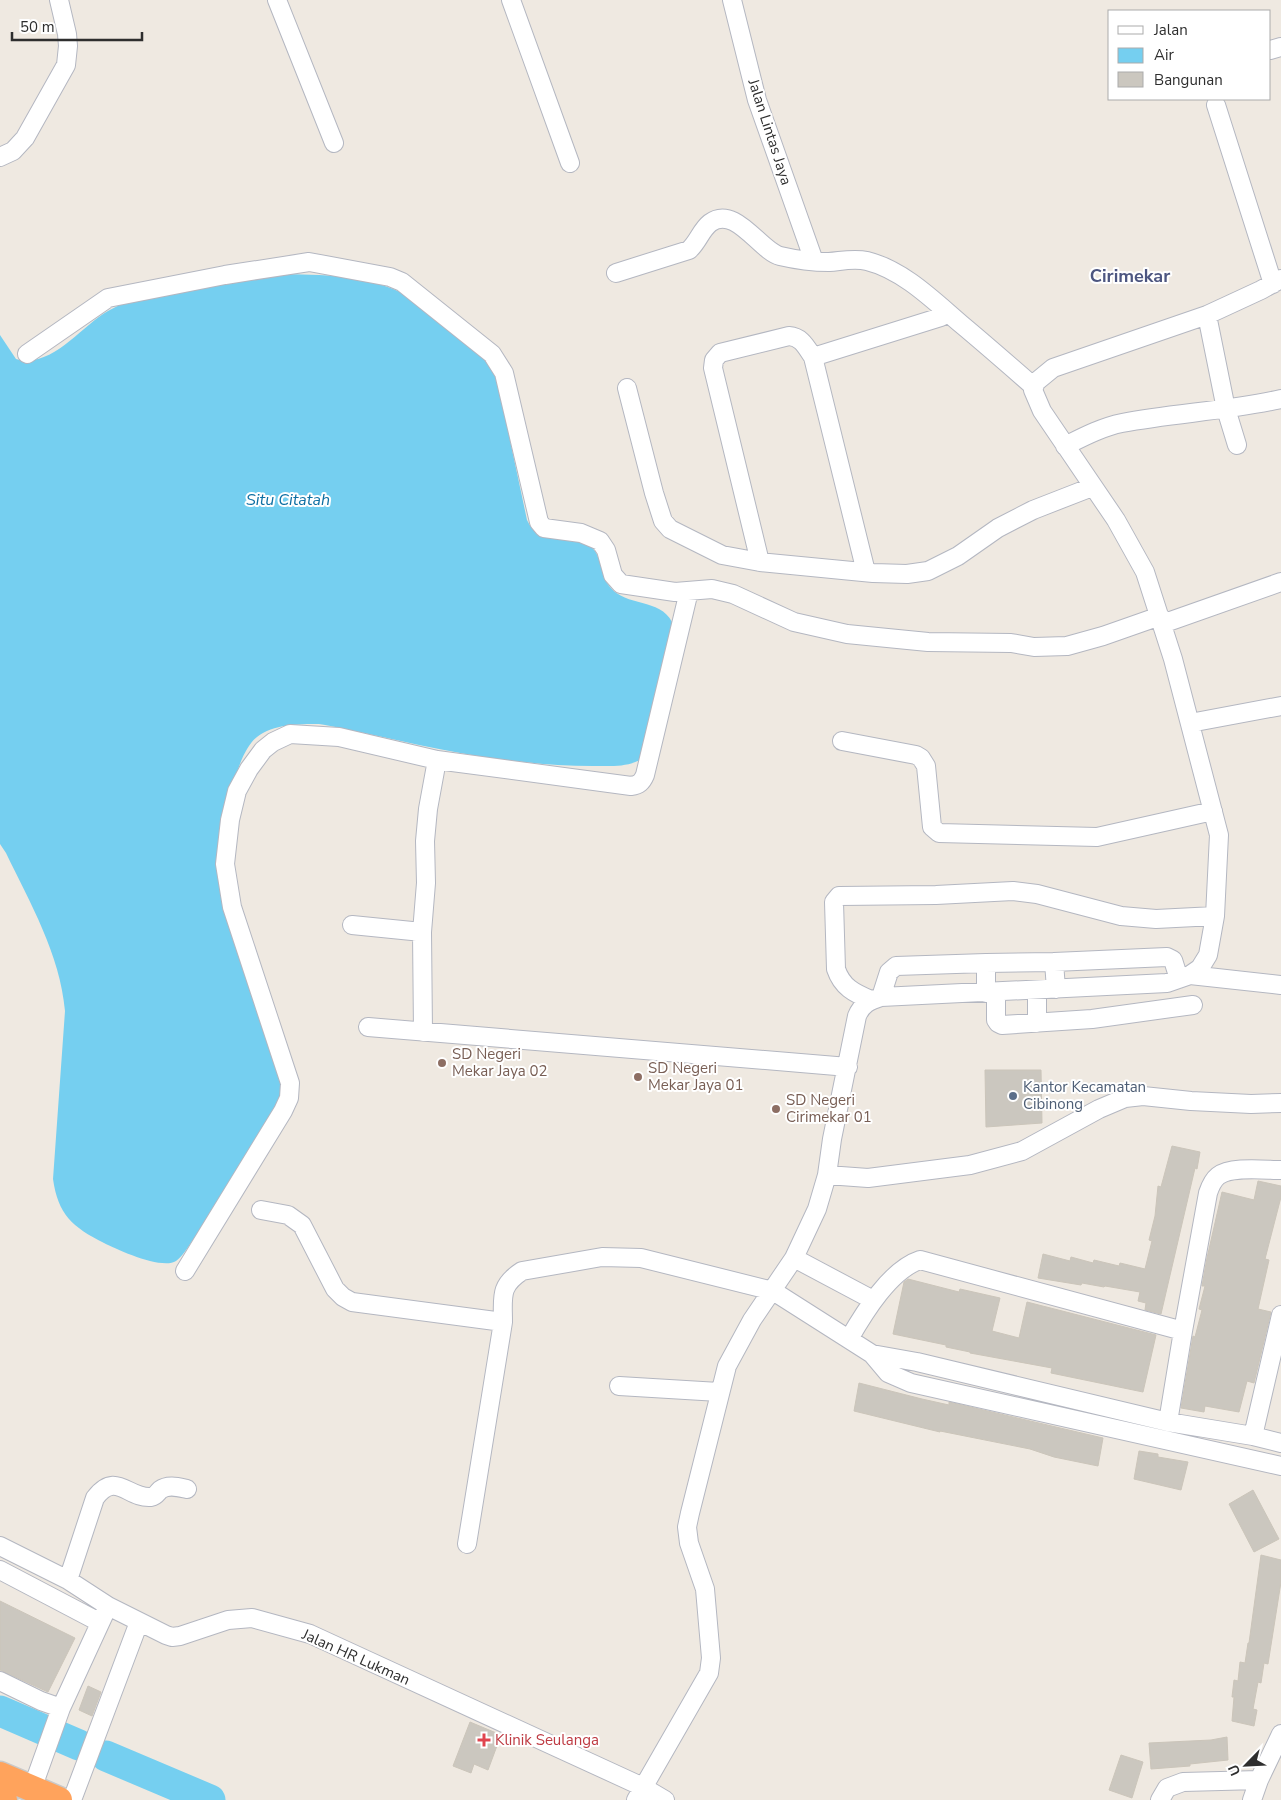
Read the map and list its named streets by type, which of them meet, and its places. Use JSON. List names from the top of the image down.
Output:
{
  "streets": {
    "street": ["Jalan Lintas Jaya", "Jalan HR Lukman"]
  },
  "districts": ["Cirimekar"],
  "water": ["Situ Citatah"],
  "places": {
    "other": [
      "SD Negeri Mekar Jaya 02",
      "SD Negeri Mekar Jaya 01",
      "Kantor Kecamatan Cibinong",
      "SD Negeri Cirimekar 01"
    ],
    "health": ["Klinik Seulanga"]
  },
  "legend": ["Jalan", "Air", "Bangunan"],
  "scale_bar": "50 m",
  "north": "bottom left"
}
